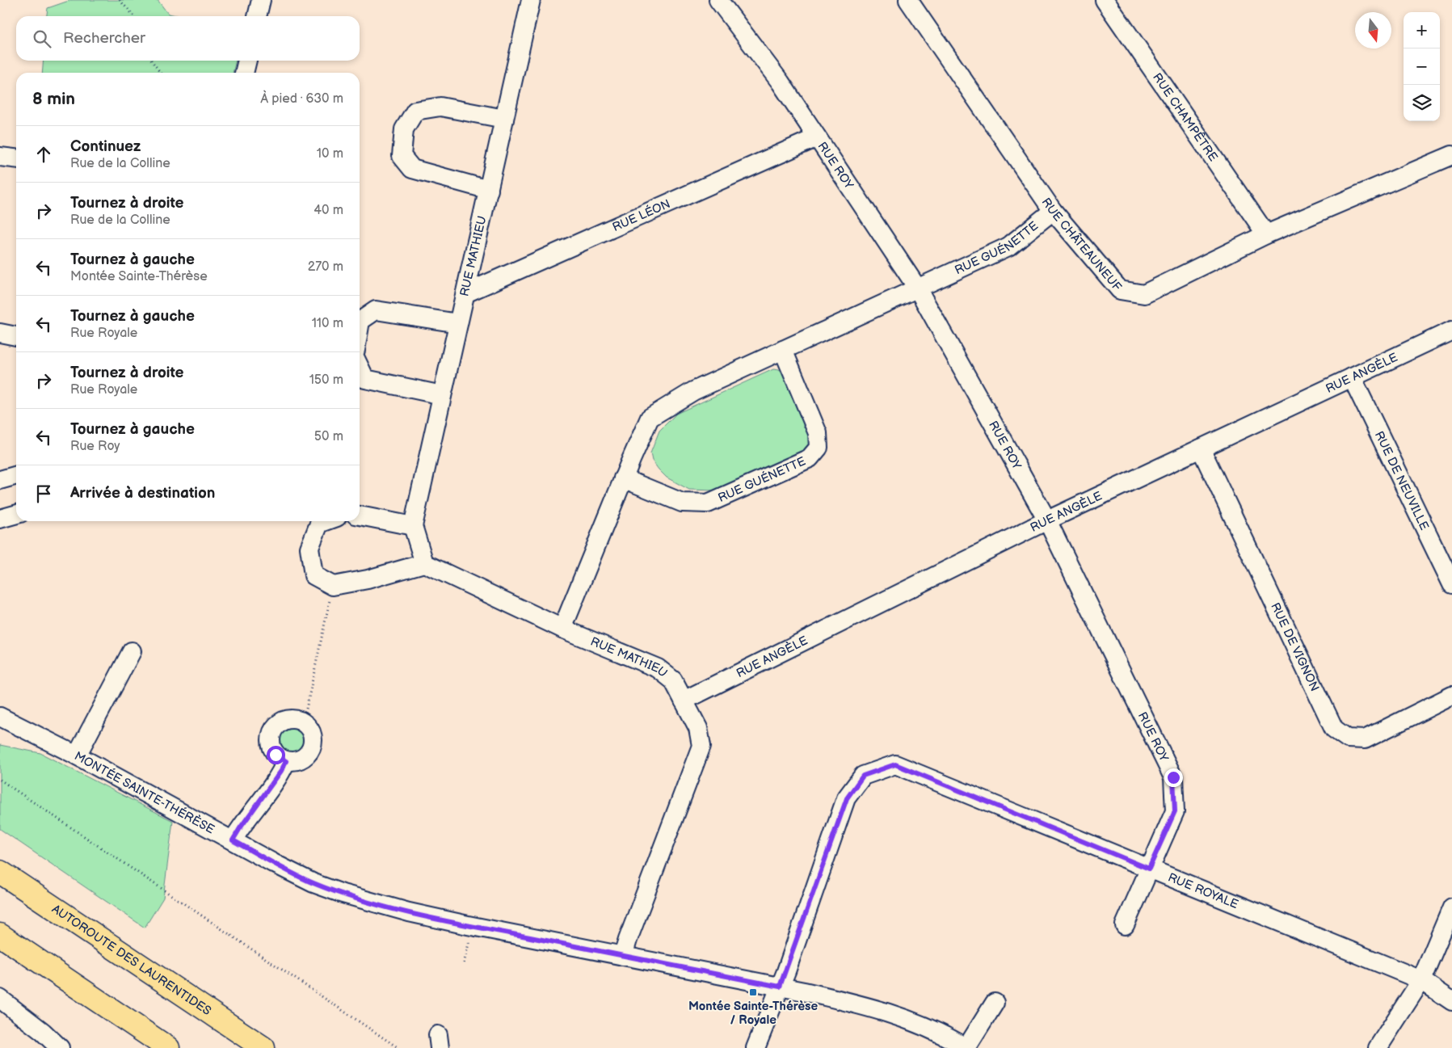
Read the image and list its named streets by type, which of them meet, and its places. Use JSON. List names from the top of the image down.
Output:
{
  "streets": {
    "highway": ["AUTOROUTE DES LAURENTIDES"],
    "street": [
      "RUE CHAMPÊTRE",
      "RUE ROY",
      "RUE LÉON",
      "RUE CHÂTEAUNEUF",
      "RUE GUÉNETTE",
      "RUE MATHIEU",
      "RUE ANGÈLE",
      "RUE DE NEUVILLE",
      "RUE DE VIGNON",
      "MONTÉE SAINTE-THÉRÈSE",
      "RUE ROYALE"
    ]
  },
  "crossings": [
    ["RUE CHAMPÊTRE", "RUE CHÂTEAUNEUF"],
    ["RUE ROY", "RUE LÉON"],
    ["RUE ROY", "RUE GUÉNETTE"],
    ["RUE ROY", "RUE ANGÈLE"],
    ["RUE ROY", "RUE ROYALE"],
    ["RUE LÉON", "RUE MATHIEU"],
    ["RUE CHÂTEAUNEUF", "RUE GUÉNETTE"],
    ["RUE GUÉNETTE", "RUE MATHIEU"],
    ["RUE MATHIEU", "RUE ANGÈLE"],
    ["RUE MATHIEU", "MONTÉE SAINTE-THÉRÈSE"],
    ["RUE ANGÈLE", "RUE DE NEUVILLE"],
    ["RUE ANGÈLE", "RUE DE VIGNON"],
    ["MONTÉE SAINTE-THÉRÈSE", "RUE ROYALE"]
  ],
  "places": {
    "transit": ["Montée Sainte-Thérèse / Royale"]
  },
  "north": "bottom",
  "page": {
    "map_buttons": ["+", "−"],
    "search": "Rechercher",
    "heading": ["8 min", "À pied · 630 m"],
    "list": [
      ["Continuez", "Rue de la Colline", "10 m"],
      ["Tournez à droite", "Rue de la Colline", "40 m"],
      ["Tournez à gauche", "Montée Sainte-Thérèse", "270 m"],
      ["Tournez à gauche", "Rue Royale", "110 m"],
      ["Tournez à droite", "Rue Royale", "150 m"],
      ["Tournez à gauche", "Rue Roy", "50 m"],
      "Arrivée à destination"
    ]
  }
}
